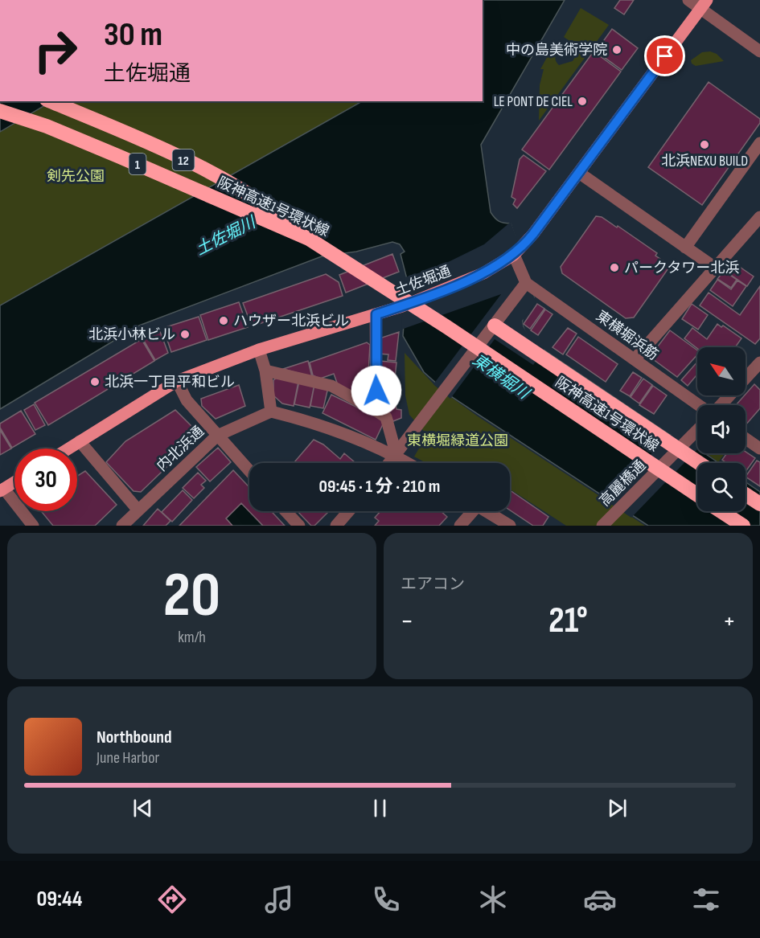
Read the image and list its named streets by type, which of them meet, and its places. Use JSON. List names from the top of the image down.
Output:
{
  "streets": {
    "highway": ["12", "1", "阪神高速1号環状線"],
    "main road": ["土佐堀通"],
    "street": ["東横堀浜筋", "内北浜通", "高麗橋通"]
  },
  "crossings": [
    ["12", "阪神高速1号環状線"]
  ],
  "water": ["土佐堀川", "東横堀川"],
  "parks": ["剣先公園", "東横堀緑道公園"],
  "places": [
    "中の島美術学院",
    "LE PONT DE CIEL",
    "北浜NEXU BUILD",
    "パークタワー北浜",
    "ハウザー北浜ビル",
    "北浜小林ビル",
    "北浜一丁目平和ビル"
  ],
  "north": "top left",
  "page": {
    "turn": ["30 m", "土佐堀通"],
    "limit": "30",
    "trip": "09:45 · 1 分 · 210 m",
    "tile": [
      ["20", "km/h"],
      "エアコン"
    ],
    "heat": ["−", "21°", "+"],
    "song": ["Northbound", "June Harbor"],
    "tabs": "09:44"
  }
}
